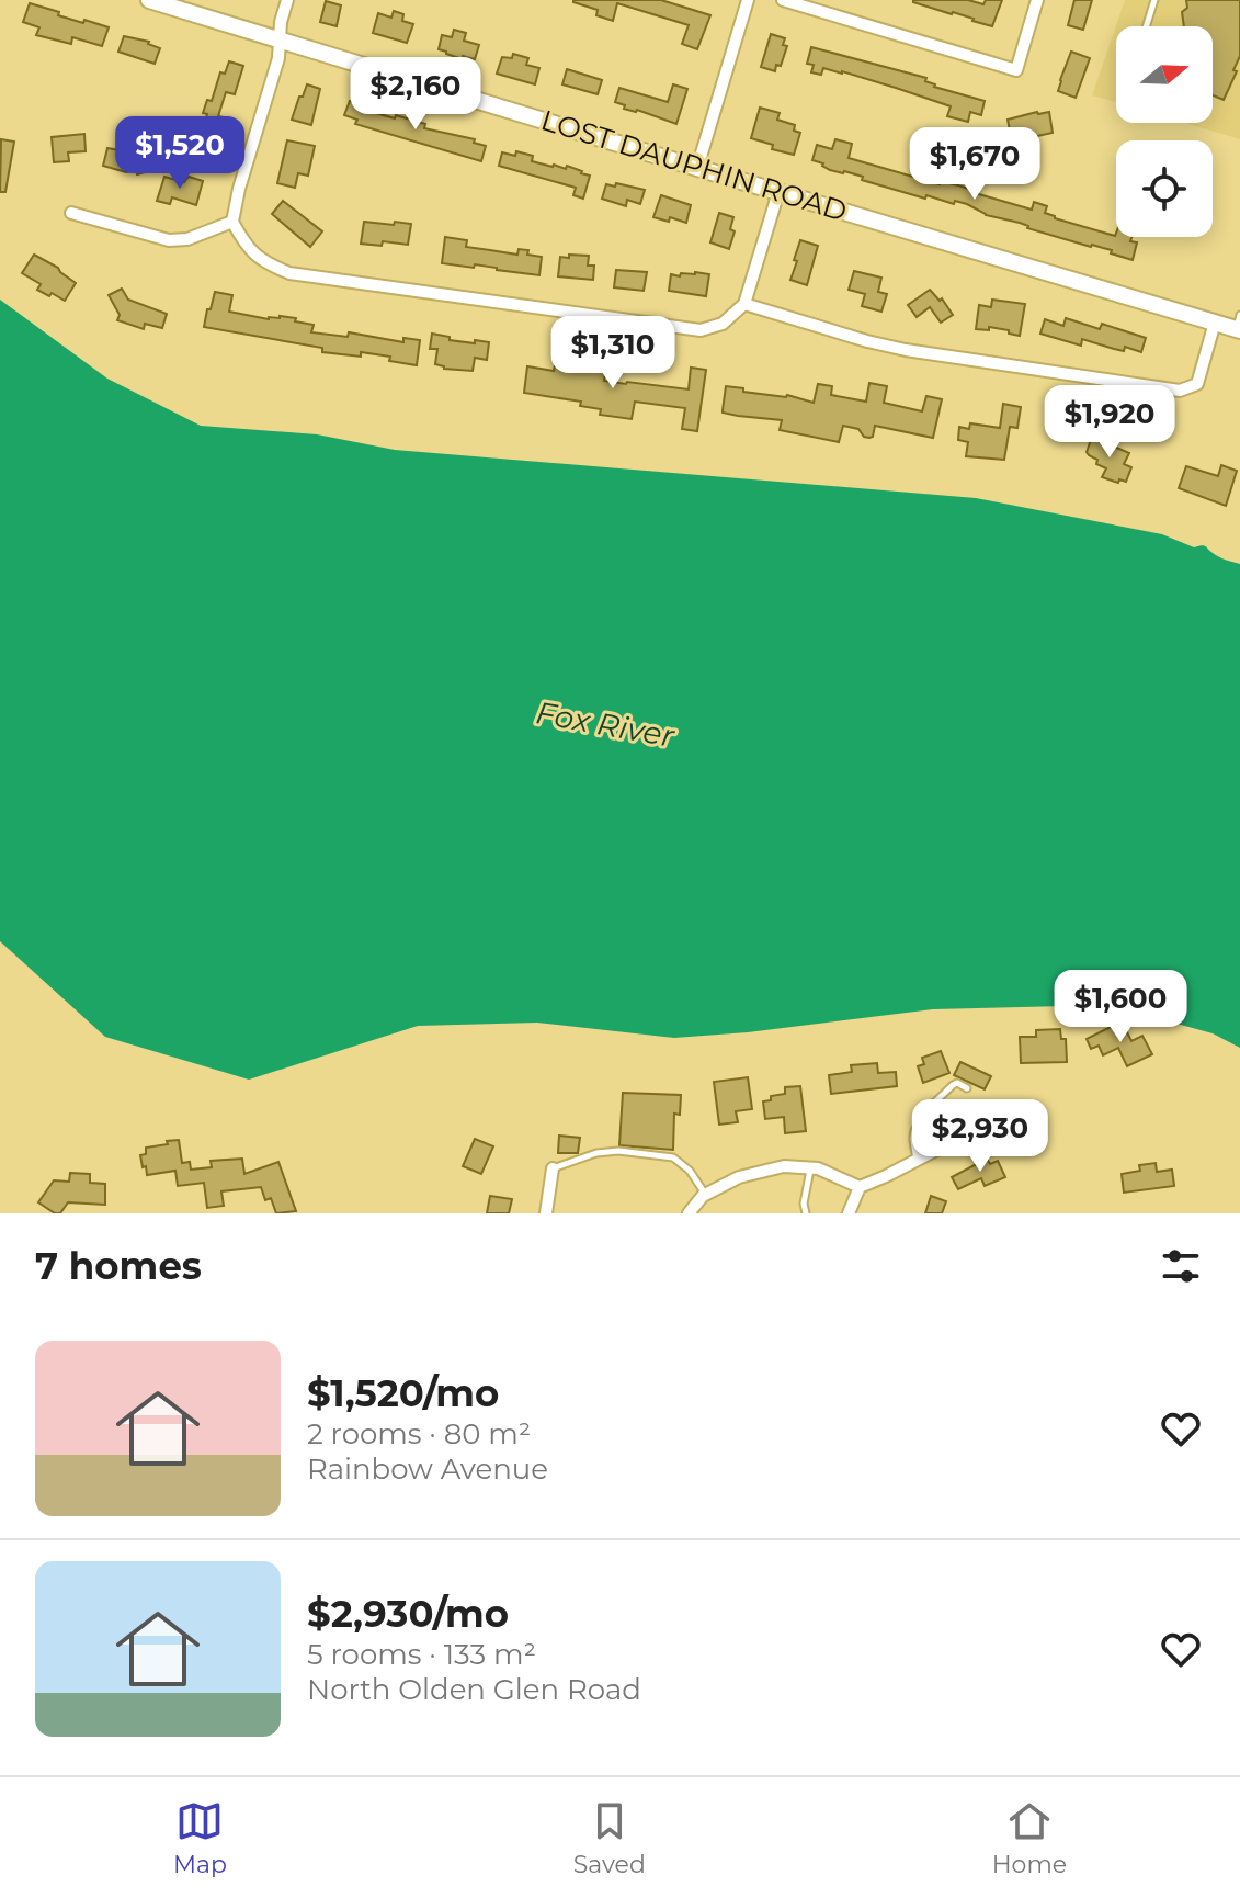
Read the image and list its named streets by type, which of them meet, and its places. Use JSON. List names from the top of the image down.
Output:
{
  "streets": {
    "street": ["LOST DAUPHIN ROAD"]
  },
  "water": ["Fox River"],
  "north": "right",
  "page": {
    "price": [
      "$2,160",
      "$1,520",
      "$1,670",
      "$1,310",
      "$1,920",
      "$1,600",
      "$2,930"
    ],
    "heading": "7 homes",
    "list": [
      {
        "name": "$1,520/mo",
        "note": "2 rooms · 80 m² · Rainbow Avenue"
      },
      {
        "name": "$2,930/mo",
        "note": "5 rooms · 133 m² · North Olden Glen Road"
      }
    ],
    "tabs": ["Map", "Saved", "Home"]
  }
}
